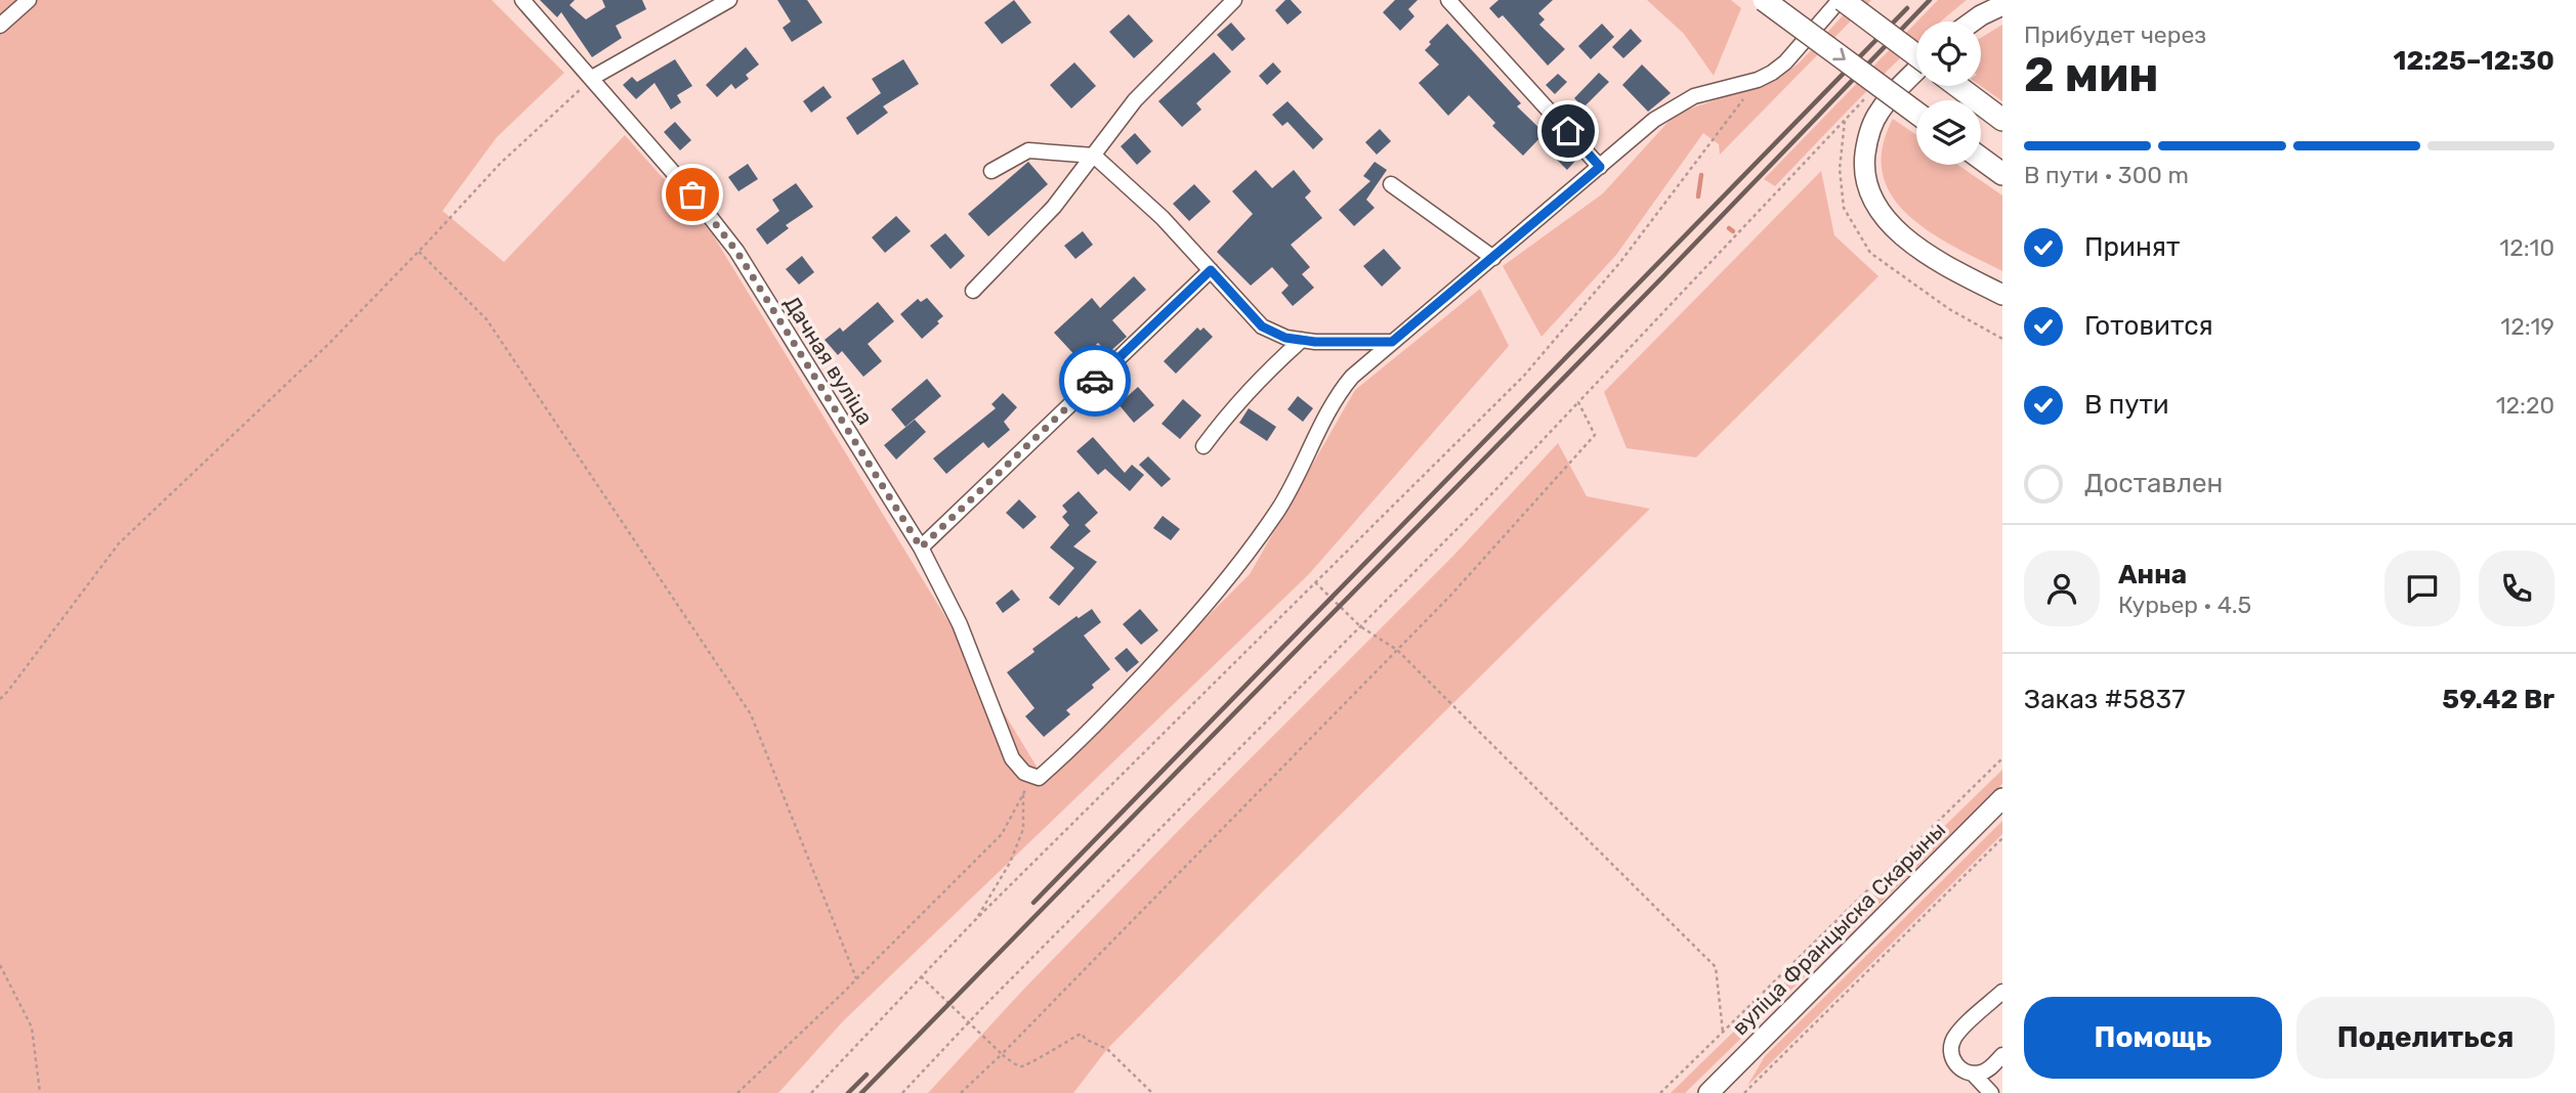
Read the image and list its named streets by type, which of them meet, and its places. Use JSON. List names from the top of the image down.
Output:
{
  "streets": {
    "main road": ["вуліца Францыска Скарыны"],
    "street": ["Дачная вуліца"]
  },
  "page": {
    "heading": ["2 мин", "Прибудет через", "12:25–12:30"],
    "panel": [
      "Анна",
      "Курьер · 4.5",
      "Заказ #5837",
      "59.42 Br"
    ],
    "bar": "В пути · 300 m",
    "list": [
      ["Принят", "12:10"],
      ["Готовится", "12:19"],
      ["В пути", "12:20"],
      "Доставлен"
    ],
    "buttons": ["Помощь", "Поделиться"]
  }
}
